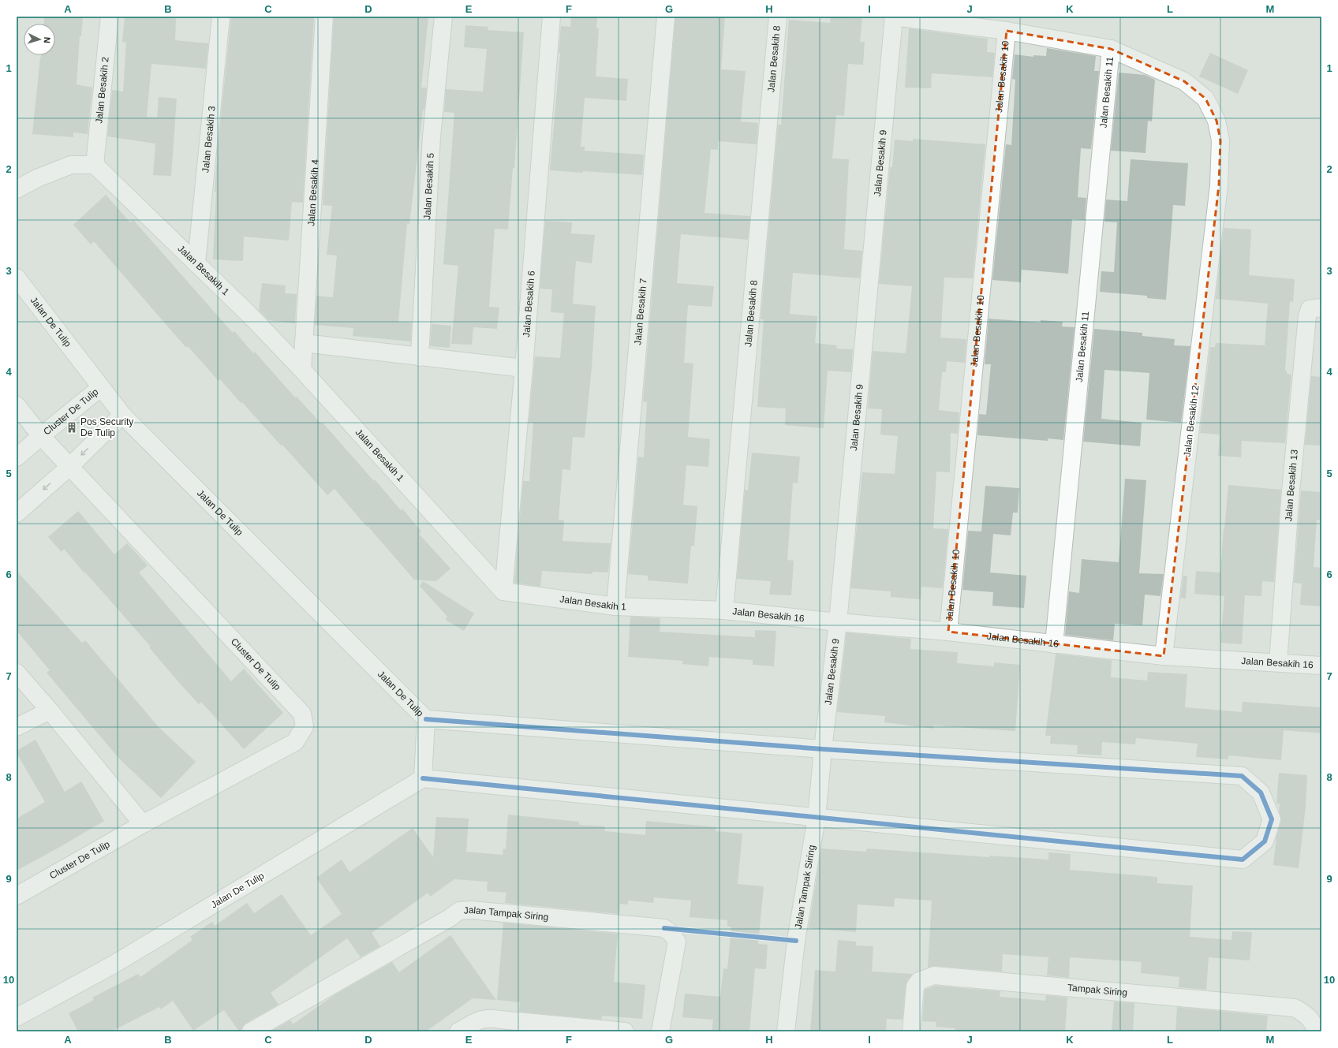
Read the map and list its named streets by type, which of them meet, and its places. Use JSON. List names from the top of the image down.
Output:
{
  "streets": {
    "street": [
      "Jalan Besakih 8",
      "Jalan Besakih 10",
      "Jalan Besakih 2",
      "Jalan Besakih 11",
      "Jalan Besakih 3",
      "Jalan Besakih 9",
      "Jalan Besakih 5",
      "Jalan Besakih 4",
      "Jalan Besakih 1",
      "Jalan Besakih 6",
      "Jalan Besakih 7",
      "Jalan De Tulip",
      "Cluster De Tulip",
      "Jalan Besakih 12",
      "Jalan Besakih 13",
      "Jalan Besakih 16",
      "Jalan Tampak Siring",
      "Tampak Siring"
    ]
  },
  "crossings": [
    ["Jalan Besakih 8", "Jalan Besakih 1"],
    ["Jalan Besakih 8", "Jalan Besakih 16"],
    ["Jalan Besakih 10", "Jalan Besakih 12"],
    ["Jalan Besakih 10", "Jalan Besakih 16"],
    ["Jalan Besakih 2", "Jalan Besakih 1"],
    ["Jalan Besakih 11", "Jalan Besakih 12"],
    ["Jalan Besakih 11", "Jalan Besakih 16"],
    ["Jalan Besakih 3", "Jalan Besakih 1"],
    ["Jalan Besakih 9", "Jalan Besakih 12"],
    ["Jalan Besakih 9", "Jalan Besakih 16"],
    ["Jalan Besakih 9", "Jalan Tampak Siring"],
    ["Jalan Besakih 4", "Jalan Besakih 1"],
    ["Jalan Besakih 1", "Jalan Besakih 6"],
    ["Jalan Besakih 1", "Jalan Besakih 7"],
    ["Jalan Besakih 1", "Jalan Besakih 16"],
    ["Jalan De Tulip", "Cluster De Tulip"],
    ["Jalan Besakih 12", "Jalan Besakih 16"],
    ["Jalan Besakih 13", "Jalan Besakih 16"]
  ],
  "places": {
    "building": ["Pos Security De Tulip"]
  },
  "north": "right",
  "grid": {
    "columns": [
      "A",
      "B",
      "C",
      "D",
      "E",
      "F",
      "G",
      "H",
      "I",
      "J",
      "K",
      "L",
      "M"
    ],
    "rows": [
      "1",
      "2",
      "3",
      "4",
      "5",
      "6",
      "7",
      "8",
      "9",
      "10"
    ]
  }
}
